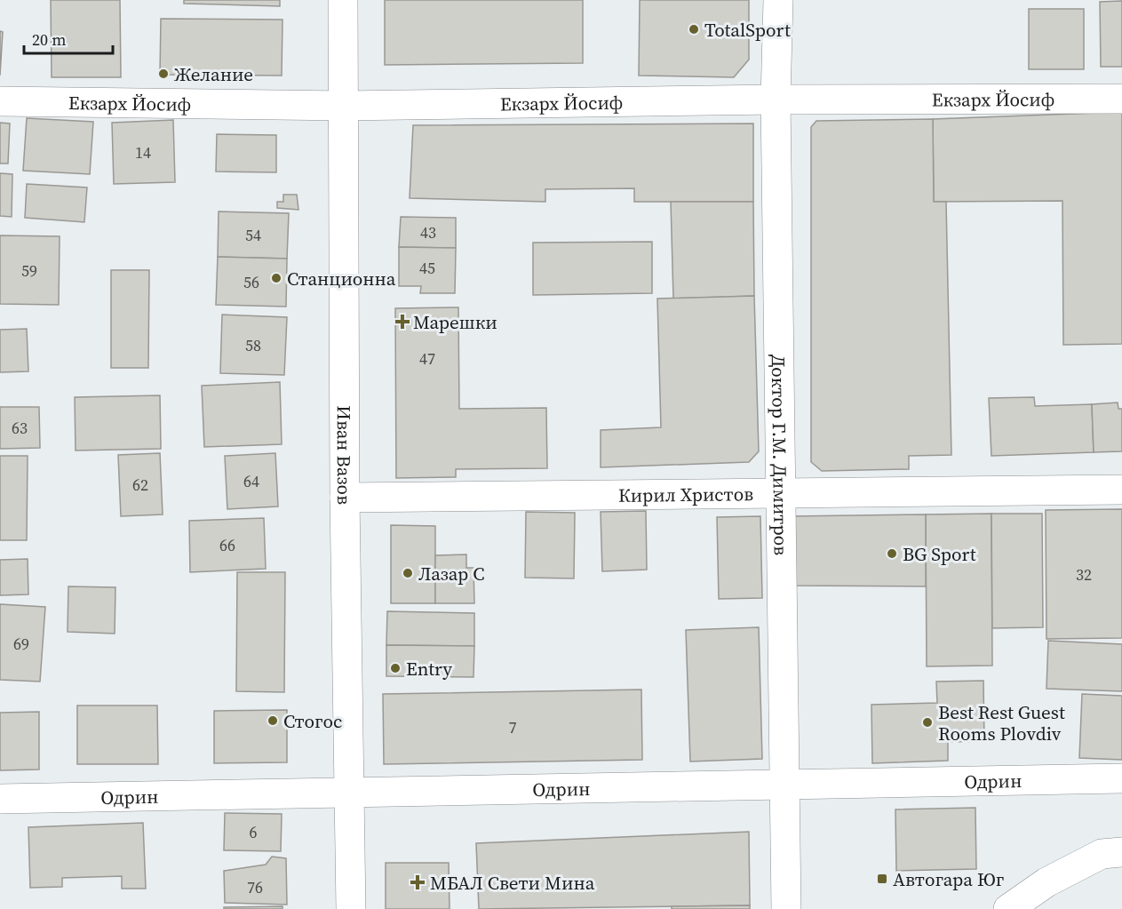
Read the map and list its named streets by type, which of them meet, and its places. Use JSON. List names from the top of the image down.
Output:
{
  "streets": {
    "street": [
      "Екзарх Йосиф",
      "Доктор Г.М. Димитров",
      "Иван Вазов",
      "Кирил Христов",
      "Одрин"
    ]
  },
  "crossings": [
    ["Екзарх Йосиф", "Доктор Г.М. Димитров"],
    ["Екзарх Йосиф", "Иван Вазов"],
    ["Доктор Г.М. Димитров", "Кирил Христов"],
    ["Доктор Г.М. Димитров", "Одрин"],
    ["Иван Вазов", "Кирил Христов"],
    ["Иван Вазов", "Одрин"]
  ],
  "places": {
    "other": [
      "TotalSport",
      "Желание",
      "Станционна",
      "BG Sport",
      "Лазар С",
      "Entry",
      "Стогос",
      "Best Rest Guest Rooms Plovdiv"
    ],
    "health": ["Марешки", "МБАЛ Свети Мина"],
    "transit": ["Автогара Юг"]
  },
  "house_numbers": [
    "14",
    "43",
    "54",
    "45",
    "59",
    "56",
    "58",
    "47",
    "63",
    "64",
    "62",
    "66",
    "32",
    "69",
    "7",
    "6",
    "76"
  ],
  "scale_bar": "20 m"
}
